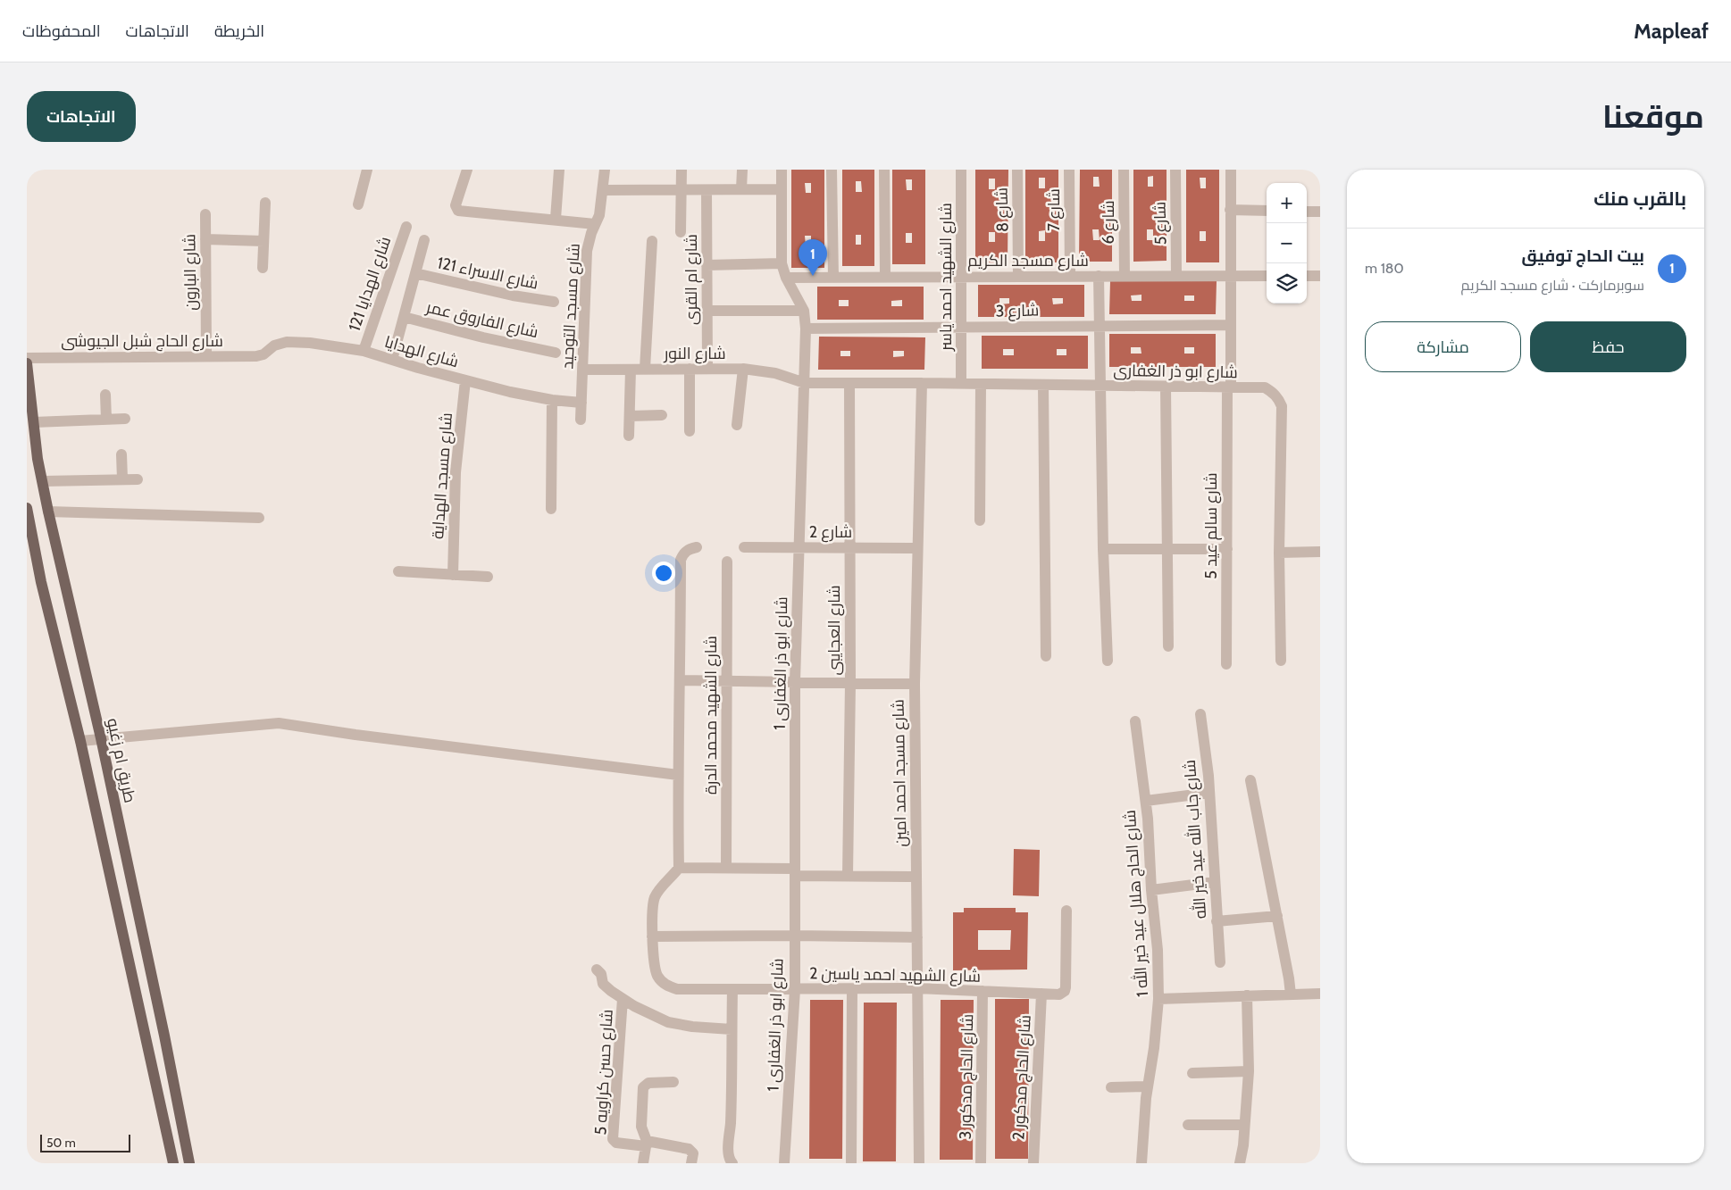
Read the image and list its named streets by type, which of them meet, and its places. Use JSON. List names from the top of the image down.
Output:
{
  "streets": {
    "main road": ["طريق ام زغيو"],
    "street": [
      "شارع 8",
      "شارع 7",
      "شارع 6",
      "شارع 5",
      "شارع مسجد الكريم",
      "شارع البارون",
      "شارع الاسراء 121",
      "شارع الشهيد احمد ياسر",
      "شارع ام القرى",
      "شارع الهدايا 121",
      "شارع مسجد التوحيد",
      "شارع 3",
      "شارع الفاروق عمر",
      "شارع الحاج شبل الجيوشى",
      "شارع الهدايا",
      "شارع النور",
      "شارع ابو ذر الغفارى",
      "شارع مسجد الهداية",
      "شارع سالم عيد 5",
      "شارع 2",
      "شارع العجايبى",
      "شارع ابو ذر الغفارى 1",
      "شارع الشهيد محمد الدرة",
      "شارع مسجد احمد امين",
      "شارع جاب الله عيد خير الله",
      "شارع الحاج هلال عيد خير الله 1",
      "شارع الشهيد احمد ياسين 2",
      "شارع حسن كراويه 5",
      "شارع الحاج مدكور 3",
      "شارع الحاج مدكور 2"
    ]
  },
  "crossings": [
    ["شارع 8", "شارع مسجد الكريم"],
    ["شارع 7", "شارع مسجد الكريم"],
    ["شارع 6", "شارع مسجد الكريم"],
    ["شارع 5", "شارع مسجد الكريم"],
    ["شارع مسجد الكريم", "شارع الشهيد احمد ياسر"],
    ["شارع مسجد الكريم", "شارع سالم عيد 5"],
    ["شارع مسجد الكريم", "شارع ابو ذر الغفارى 1"],
    ["شارع البارون", "شارع الحاج شبل الجيوشى"],
    ["شارع الشهيد احمد ياسر", "شارع 3"],
    ["شارع الشهيد احمد ياسر", "شارع ابو ذر الغفارى"],
    ["شارع ام القرى", "شارع النور"],
    ["شارع الهدايا 121", "شارع الهدايا"],
    ["شارع مسجد التوحيد", "شارع الهدايا"],
    ["شارع مسجد التوحيد", "شارع النور"],
    ["شارع 3", "شارع سالم عيد 5"],
    ["شارع 3", "شارع ابو ذر الغفارى 1"],
    ["شارع الحاج شبل الجيوشى", "شارع الهدايا"],
    ["شارع الهدايا", "شارع مسجد الهداية"],
    ["شارع النور", "شارع ابو ذر الغفارى"],
    ["شارع النور", "شارع ابو ذر الغفارى 1"],
    ["شارع ابو ذر الغفارى", "شارع سالم عيد 5"],
    ["شارع ابو ذر الغفارى", "شارع العجايبى"],
    ["شارع ابو ذر الغفارى", "شارع ابو ذر الغفارى 1"],
    ["شارع ابو ذر الغفارى", "شارع مسجد احمد امين"],
    ["شارع 2", "شارع العجايبى"],
    ["شارع 2", "شارع ابو ذر الغفارى 1"],
    ["شارع 2", "شارع مسجد احمد امين"],
    ["شارع ابو ذر الغفارى 1", "شارع الشهيد احمد ياسين 2"],
    ["شارع مسجد احمد امين", "شارع الشهيد احمد ياسين 2"],
    ["شارع الشهيد احمد ياسين 2", "شارع الحاج مدكور 3"],
    ["شارع الشهيد احمد ياسين 2", "شارع الحاج مدكور 2"]
  ],
  "scale_bar": "50 m",
  "page": {
    "header": "Mapleaf",
    "nav": ["الخريطة", "الاتجاهات", "المحفوظات"],
    "title": "موقعنا",
    "buttons": [
      "الاتجاهات",
      ["حفظ", "مشاركة"]
    ],
    "heading": "بالقرب منك",
    "map_buttons": ["+", "−"],
    "list": [
      {
        "mark": "1",
        "name": "بيت الحاج توفيق",
        "note": "سوبرماركت · شارع مسجد الكريم",
        "value": "180 m"
      }
    ],
    "pins": "1",
    "scale": "50 m"
  }
}
